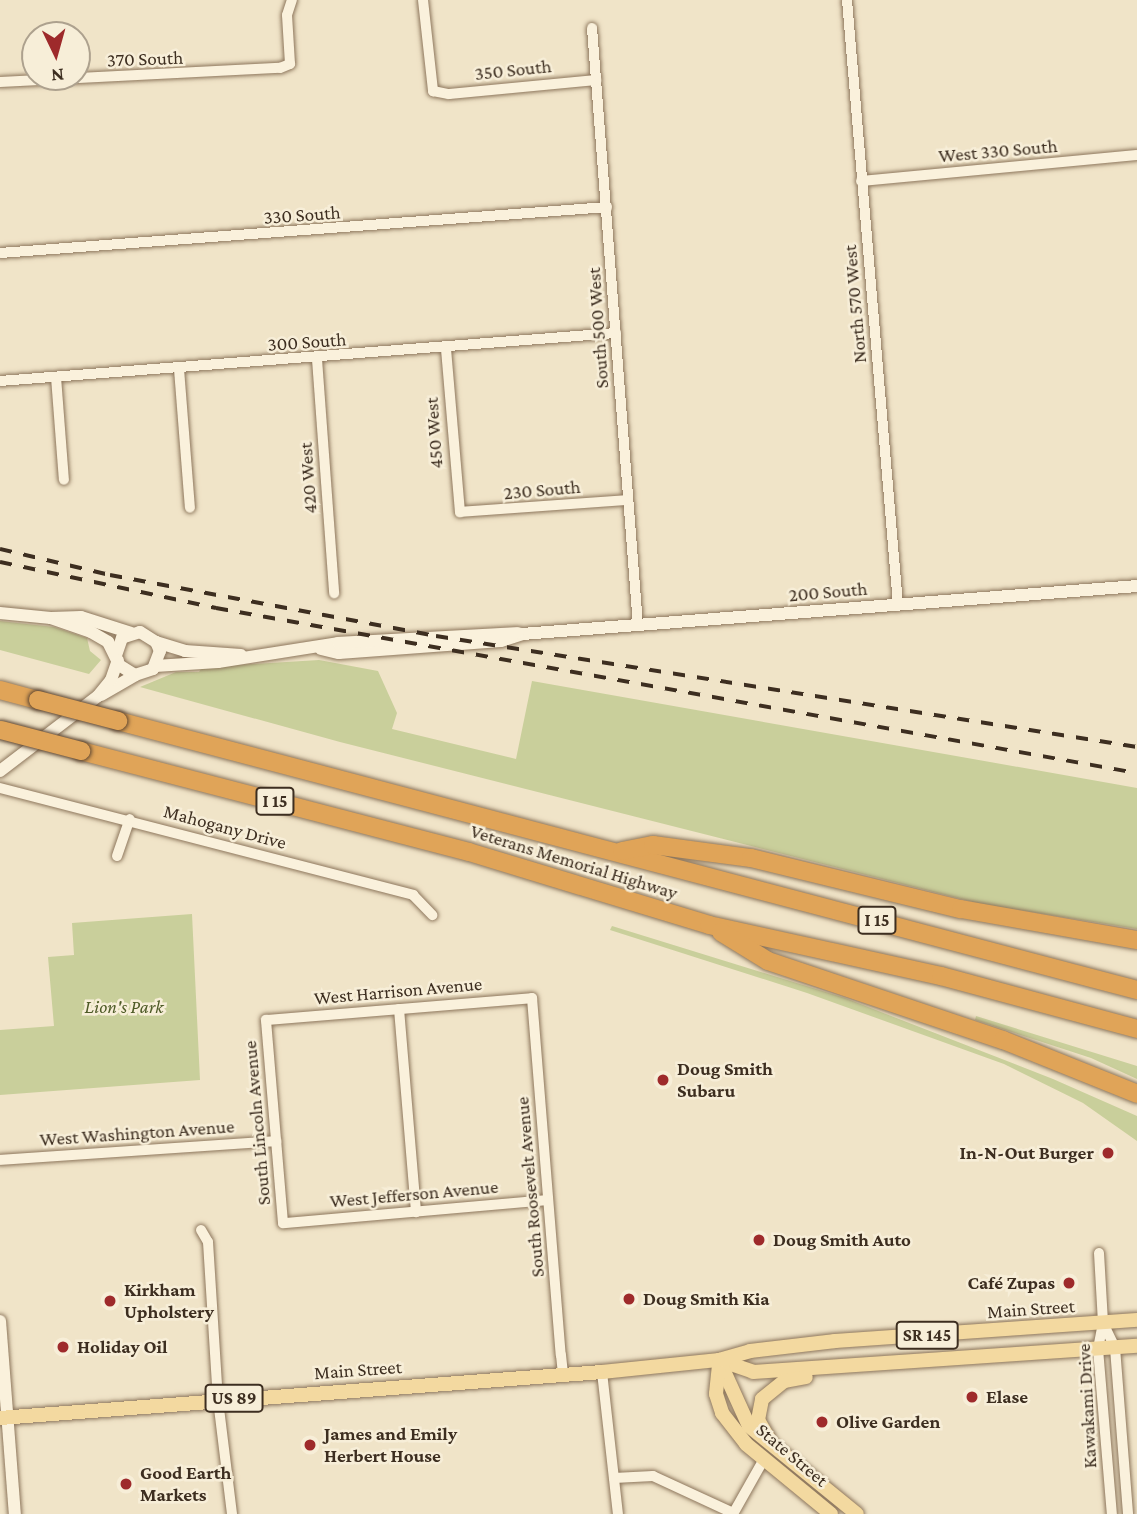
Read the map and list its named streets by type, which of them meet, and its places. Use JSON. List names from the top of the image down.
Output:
{
  "streets": {
    "highway": ["I 15", "Veterans Memorial Highway"],
    "main road": [
      "Main Street",
      "SR 145",
      "US 89",
      "State Street"
    ],
    "street": [
      "370 South",
      "350 South",
      "West 330 South",
      "330 South",
      "North 570 West",
      "South 500 West",
      "300 South",
      "450 West",
      "420 West",
      "230 South",
      "200 South",
      "Mahogany Drive",
      "West Harrison Avenue",
      "South Lincoln Avenue",
      "West Washington Avenue",
      "South Roosevelt Avenue",
      "West Jefferson Avenue",
      "Kawakami Drive"
    ]
  },
  "crossings": [
    ["350 South", "South 500 West"],
    ["West 330 South", "North 570 West"],
    ["330 South", "South 500 West"],
    ["North 570 West", "200 South"],
    ["South 500 West", "300 South"],
    ["South 500 West", "230 South"],
    ["South 500 West", "200 South"],
    ["300 South", "450 West"],
    ["300 South", "420 West"],
    ["450 West", "230 South"],
    ["West Harrison Avenue", "South Lincoln Avenue"],
    ["West Harrison Avenue", "South Roosevelt Avenue"],
    ["South Lincoln Avenue", "West Washington Avenue"],
    ["South Lincoln Avenue", "West Jefferson Avenue"],
    ["South Roosevelt Avenue", "West Jefferson Avenue"],
    ["South Roosevelt Avenue", "Main Street"],
    ["Main Street", "Kawakami Drive"],
    ["Main Street", "State Street"]
  ],
  "parks": ["Lion's Park"],
  "places": [
    "Doug Smith Subaru",
    "In-N-Out Burger",
    "Doug Smith Auto",
    "Café Zupas",
    "Doug Smith Kia",
    "Kirkham Upholstery",
    "Holiday Oil",
    "Elase",
    "Olive Garden",
    "James and Emily Herbert House",
    "Good Earth Markets"
  ],
  "north": "bottom"
}
